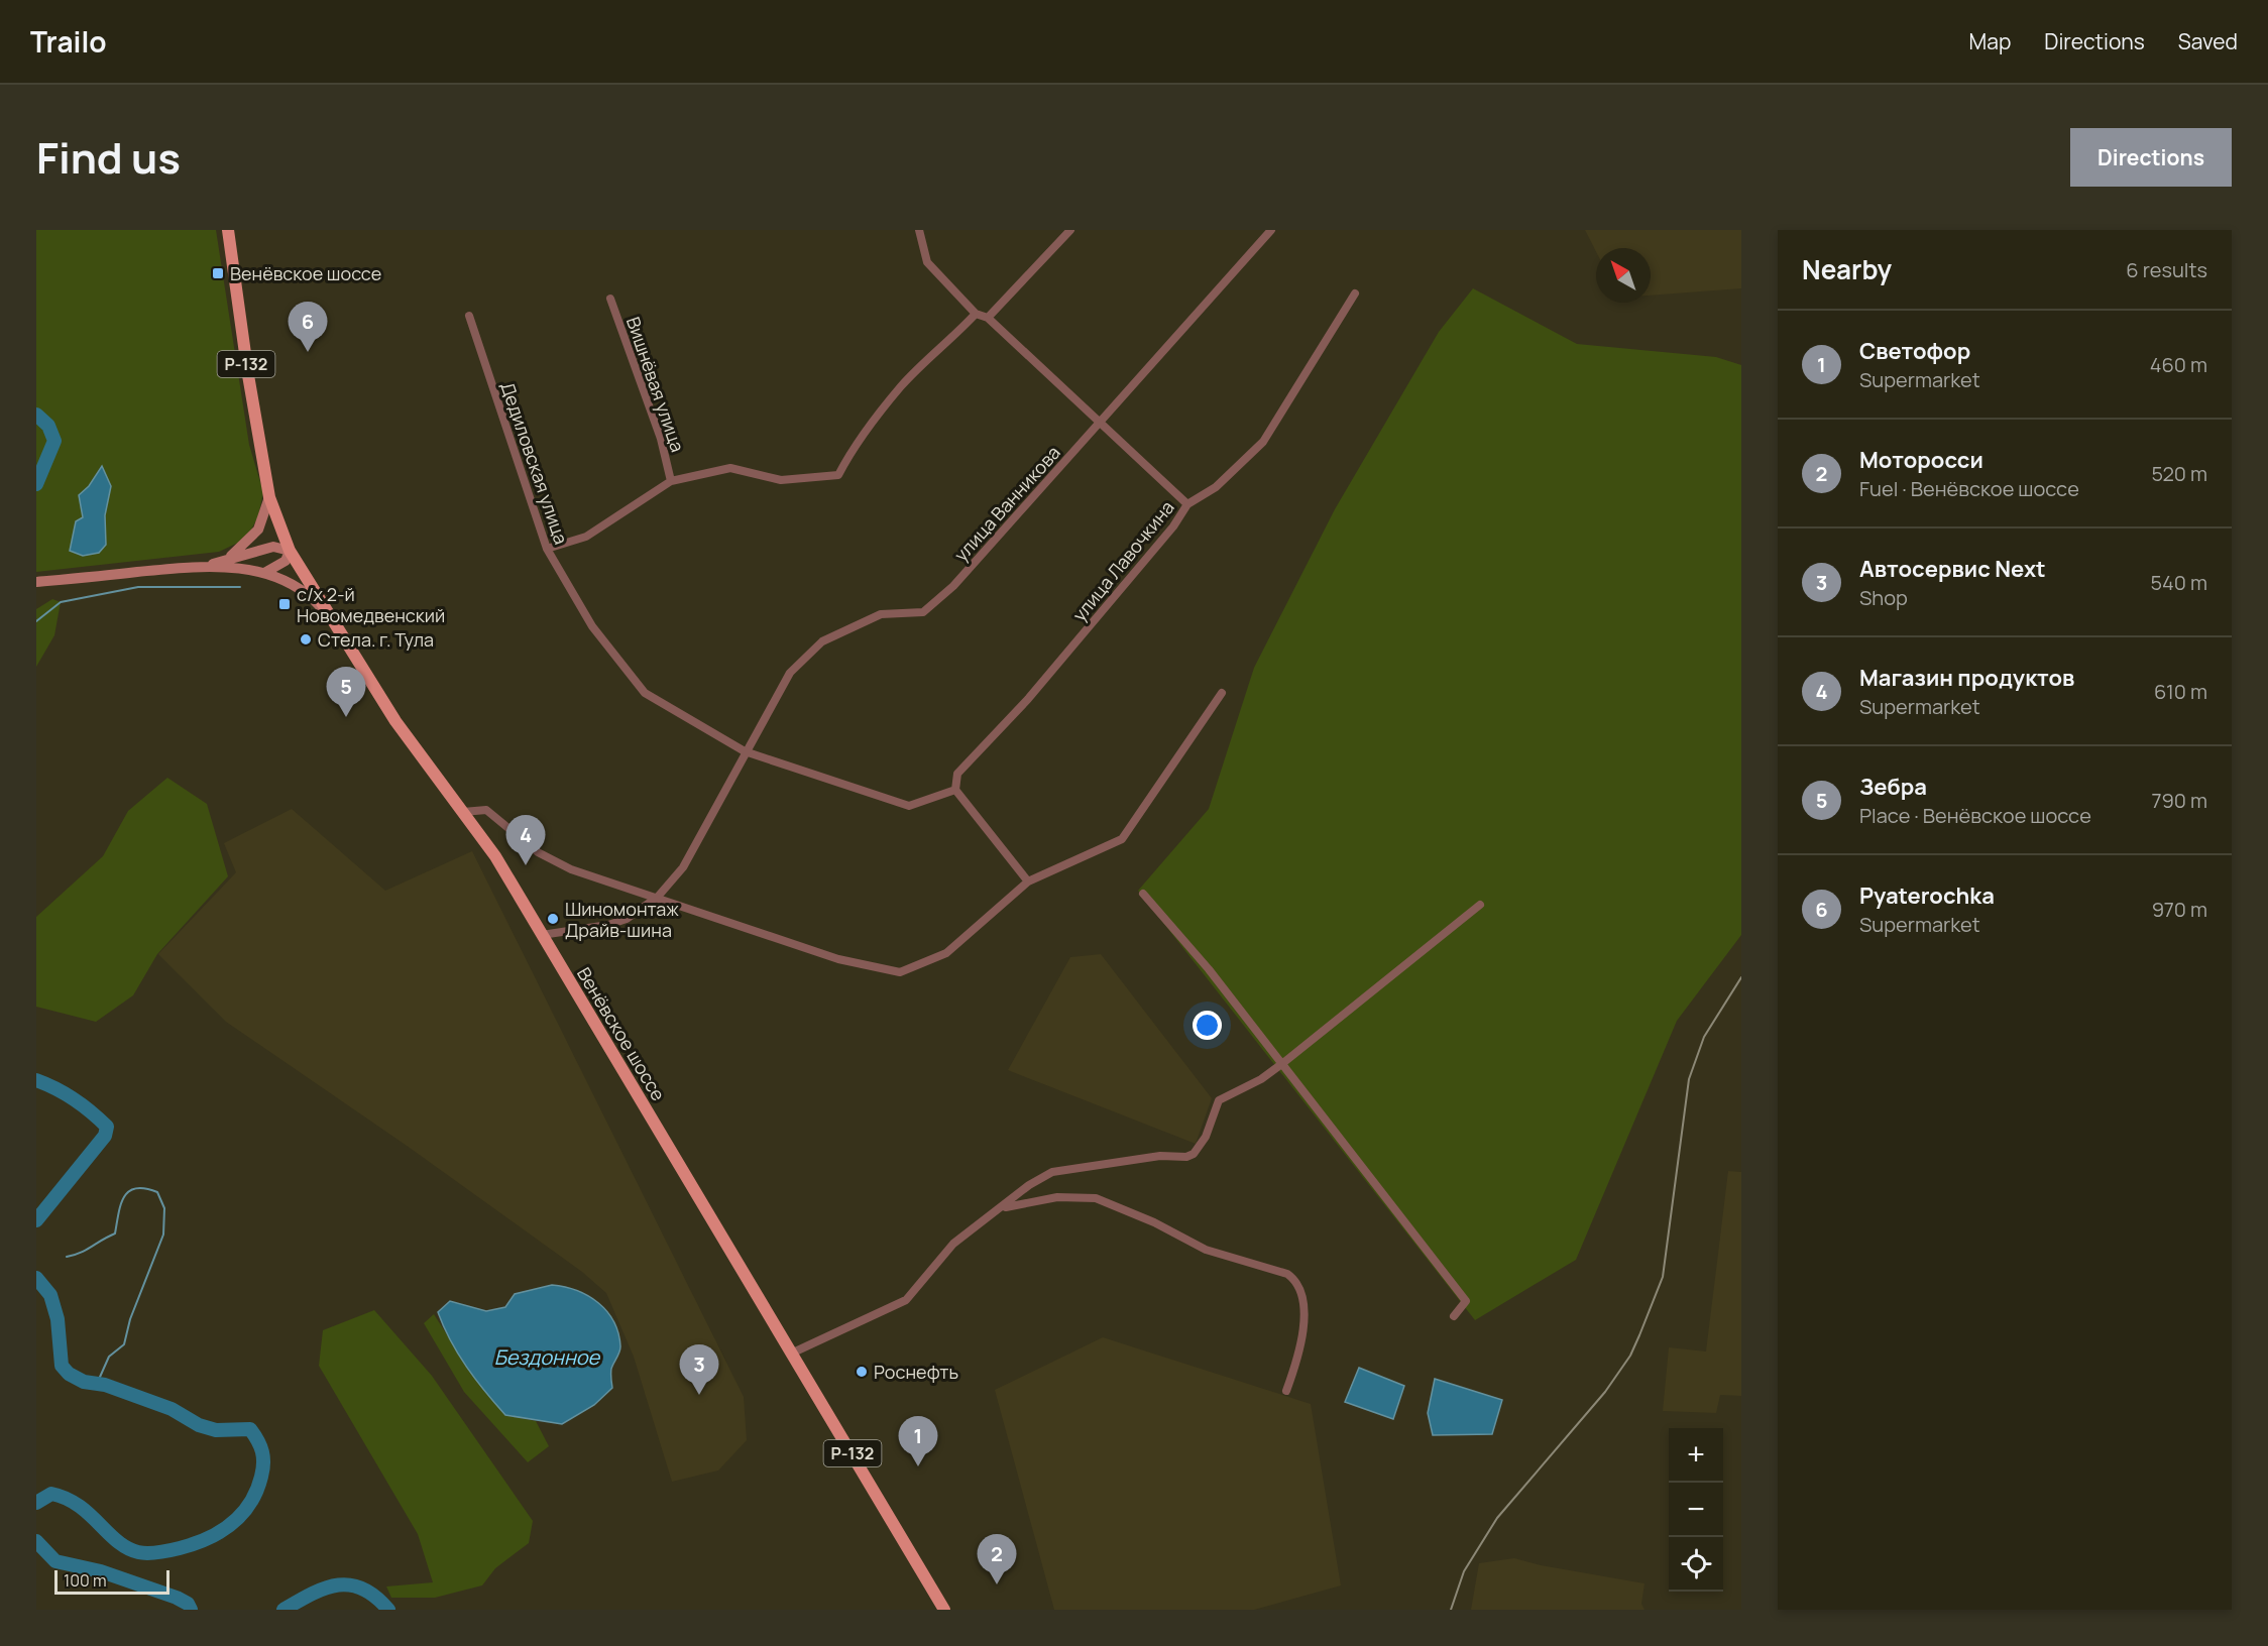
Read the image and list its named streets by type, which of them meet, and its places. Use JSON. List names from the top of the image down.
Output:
{
  "streets": {
    "main road": ["Р-132", "Венёвское шоссе"],
    "street": [
      "Вишнёвая улица",
      "Дедиловская улица",
      "улица Ванникова",
      "улица Лавочкина"
    ]
  },
  "crossings": [
    ["Дедиловская улица", "улица Ванникова"],
    ["Дедиловская улица", "улица Лавочкина"],
    ["улица Ванникова", "Венёвское шоссе"]
  ],
  "water": ["Бездонное"],
  "places": {
    "transit": ["Венёвское шоссе", "с/х 2-й Новомедвенский"],
    "other": ["Стела. г. Тула", "Шиномонтаж Драйв-шина", "Роснефть"]
  },
  "scale_bar": "100 m",
  "north": "top left",
  "page": {
    "header": "Trailo",
    "nav": ["Map", "Directions", "Saved"],
    "title": "Find us",
    "buttons": "Directions",
    "heading": ["Nearby", "6 results"],
    "pins": [
      "6",
      "5",
      "4",
      "3",
      "1",
      "2"
    ],
    "list": [
      {
        "mark": "1",
        "name": "Светофор",
        "note": "Supermarket",
        "value": "460 m"
      },
      {
        "mark": "2",
        "name": "Моторосси",
        "note": "Fuel · Венёвское шоссе",
        "value": "520 m"
      },
      {
        "mark": "3",
        "name": "Автосервис Next",
        "note": "Shop",
        "value": "540 m"
      },
      {
        "mark": "4",
        "name": "Магазин продуктов",
        "note": "Supermarket",
        "value": "610 m"
      },
      {
        "mark": "5",
        "name": "Зебра",
        "note": "Place · Венёвское шоссе",
        "value": "790 m"
      },
      {
        "mark": "6",
        "name": "Pyaterochka",
        "note": "Supermarket",
        "value": "970 m"
      }
    ],
    "map_buttons": ["+", "−"],
    "scale": "100 m"
  }
}
